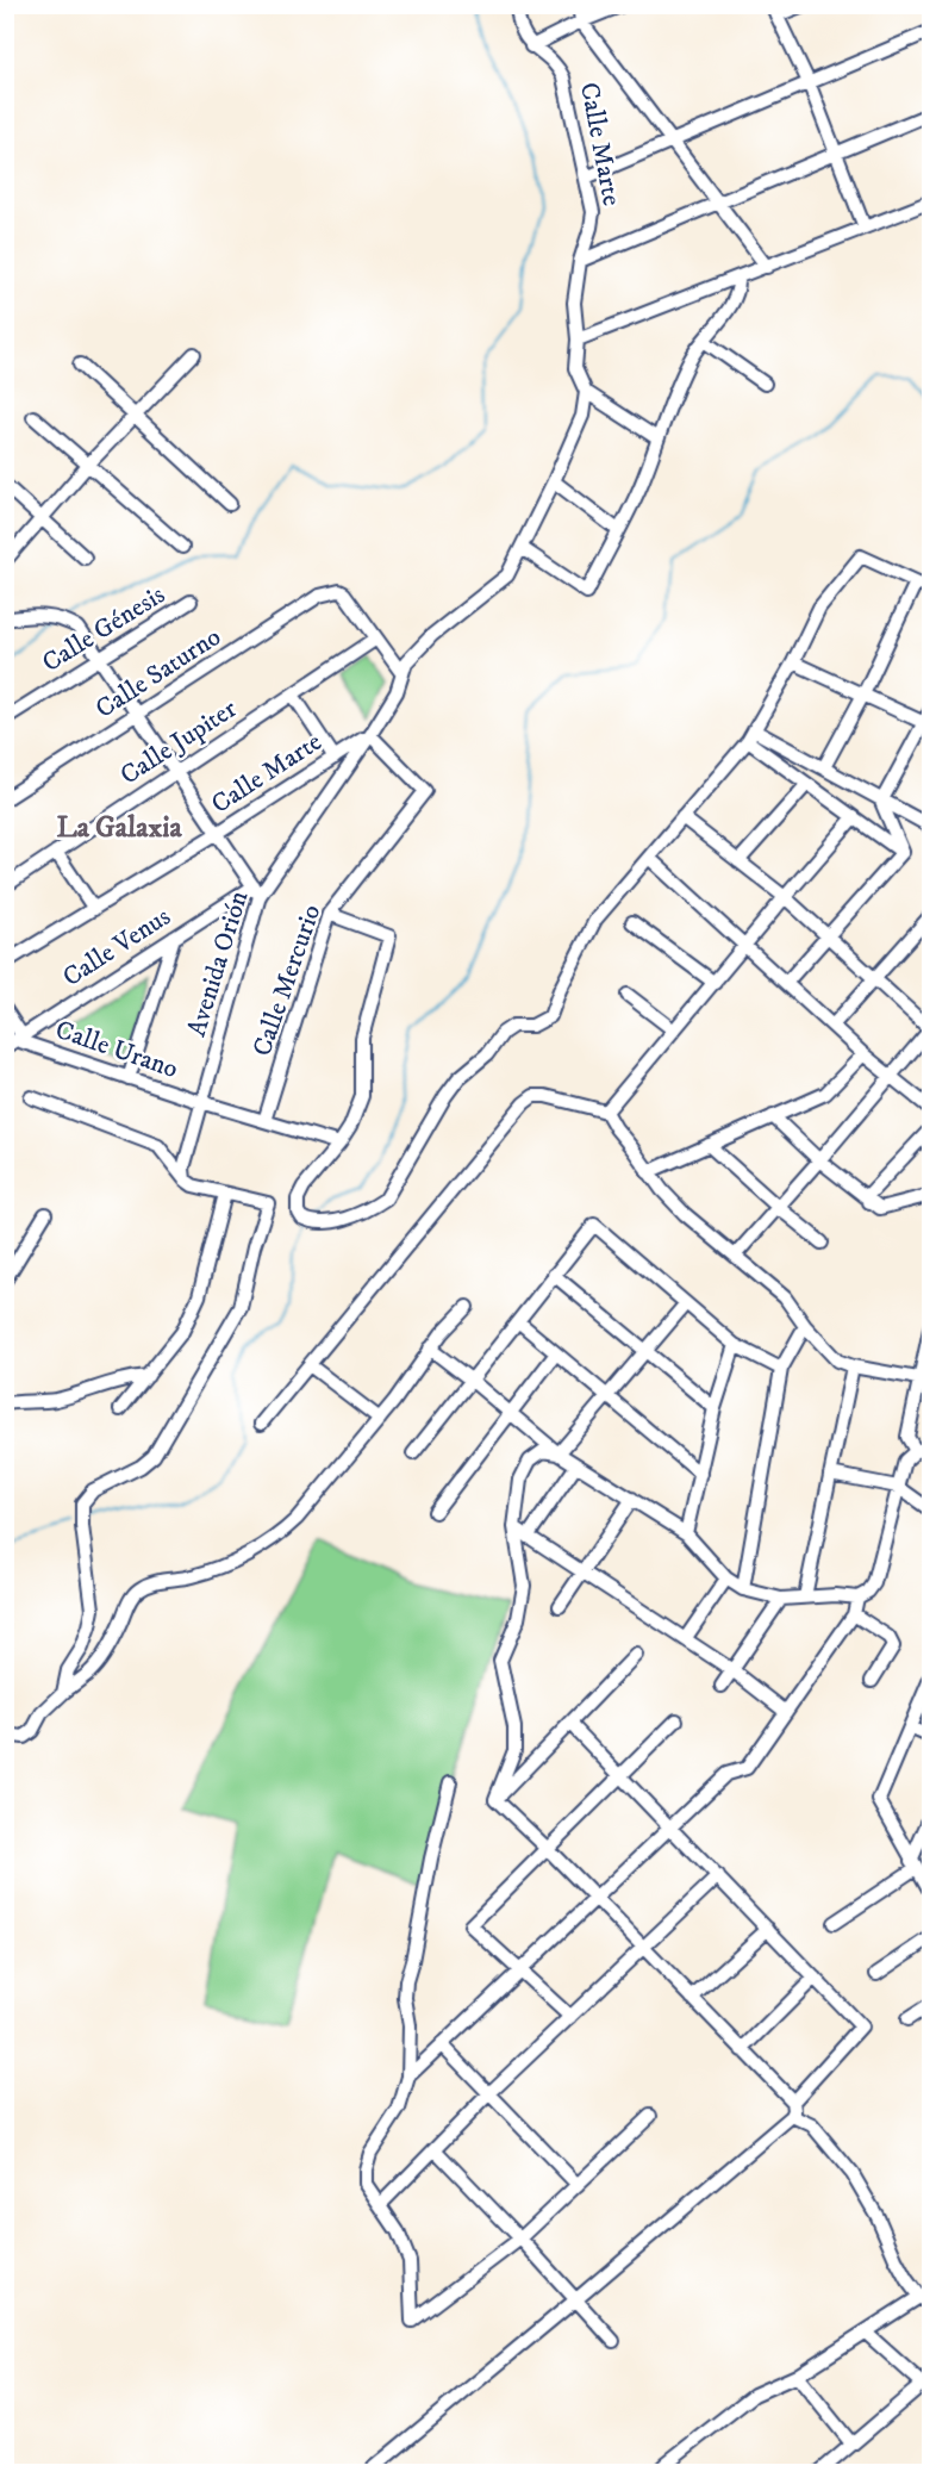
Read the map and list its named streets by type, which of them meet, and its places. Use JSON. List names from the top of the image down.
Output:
{
  "streets": {
    "street": [
      "Calle Marte",
      "Calle Génesis",
      "Calle Saturno",
      "Calle Jupiter",
      "Calle Venus",
      "Avenida Orión",
      "Calle Mercurio",
      "Calle Urano"
    ]
  },
  "crossings": [
    ["Calle Marte", "Avenida Orión"],
    ["Calle Marte", "Calle Mercurio"],
    ["Calle Saturno", "Calle Jupiter"],
    ["Calle Venus", "Avenida Orión"],
    ["Calle Venus", "Calle Urano"],
    ["Avenida Orión", "Calle Mercurio"],
    ["Avenida Orión", "Calle Urano"],
    ["Calle Mercurio", "Calle Urano"]
  ],
  "districts": ["La Galaxia"]
}
